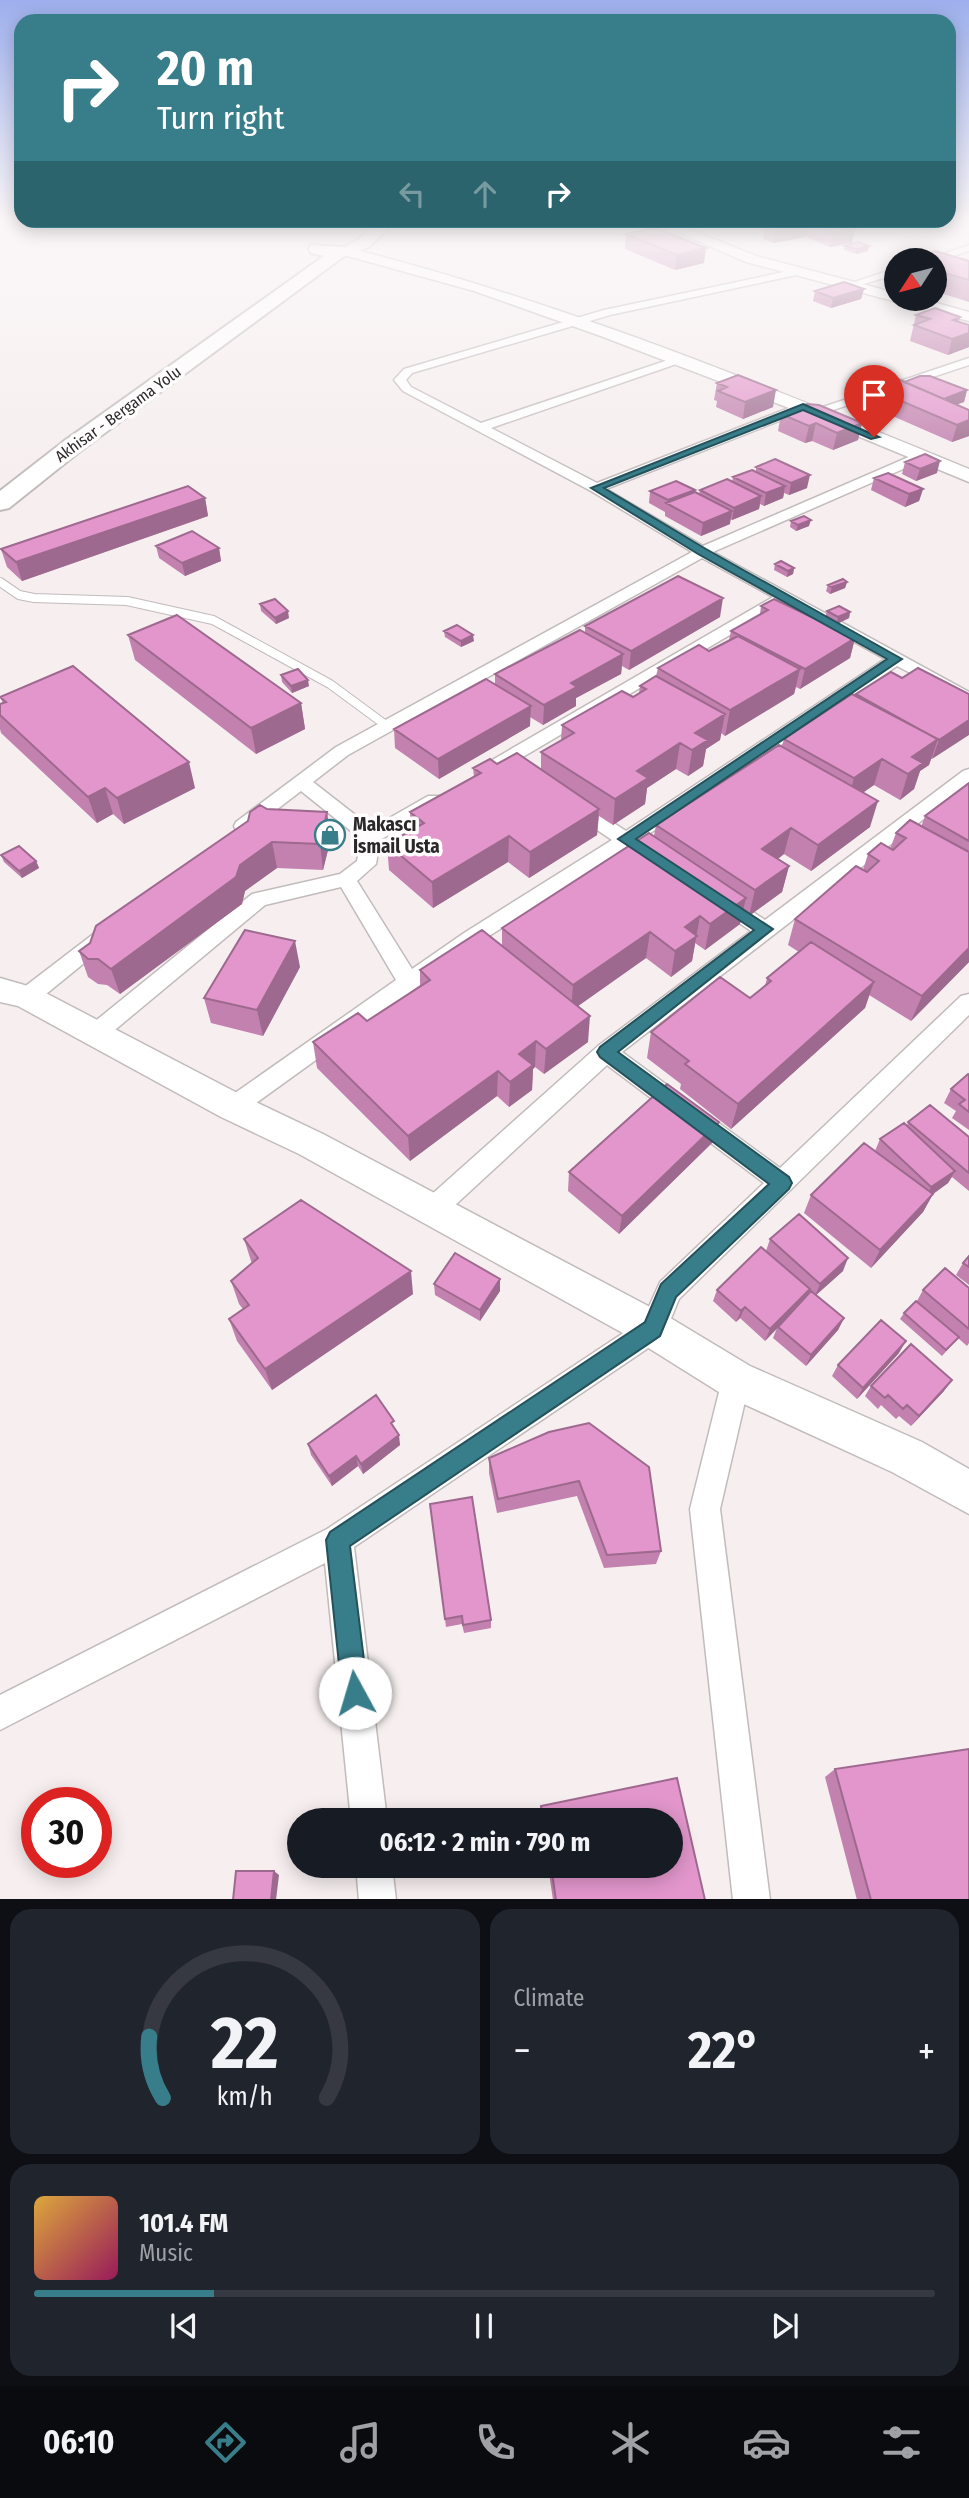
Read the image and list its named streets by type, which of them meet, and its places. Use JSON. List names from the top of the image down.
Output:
{
  "streets": {
    "highway": ["Akhisar - Bergama Yolu"]
  },
  "places": {
    "shop": ["Makascı İsmail Usta"]
  },
  "north": "bottom left",
  "page": {
    "turn": ["20 m", "Turn right"],
    "limit": "30",
    "trip": "06:12 · 2 min · 790 m",
    "tile": "Climate",
    "heat": ["−", "22°", "+"],
    "song": ["101.4 FM", "Music"],
    "tabs": "06:10",
    "gauge": ["22", "km/h"]
  }
}
